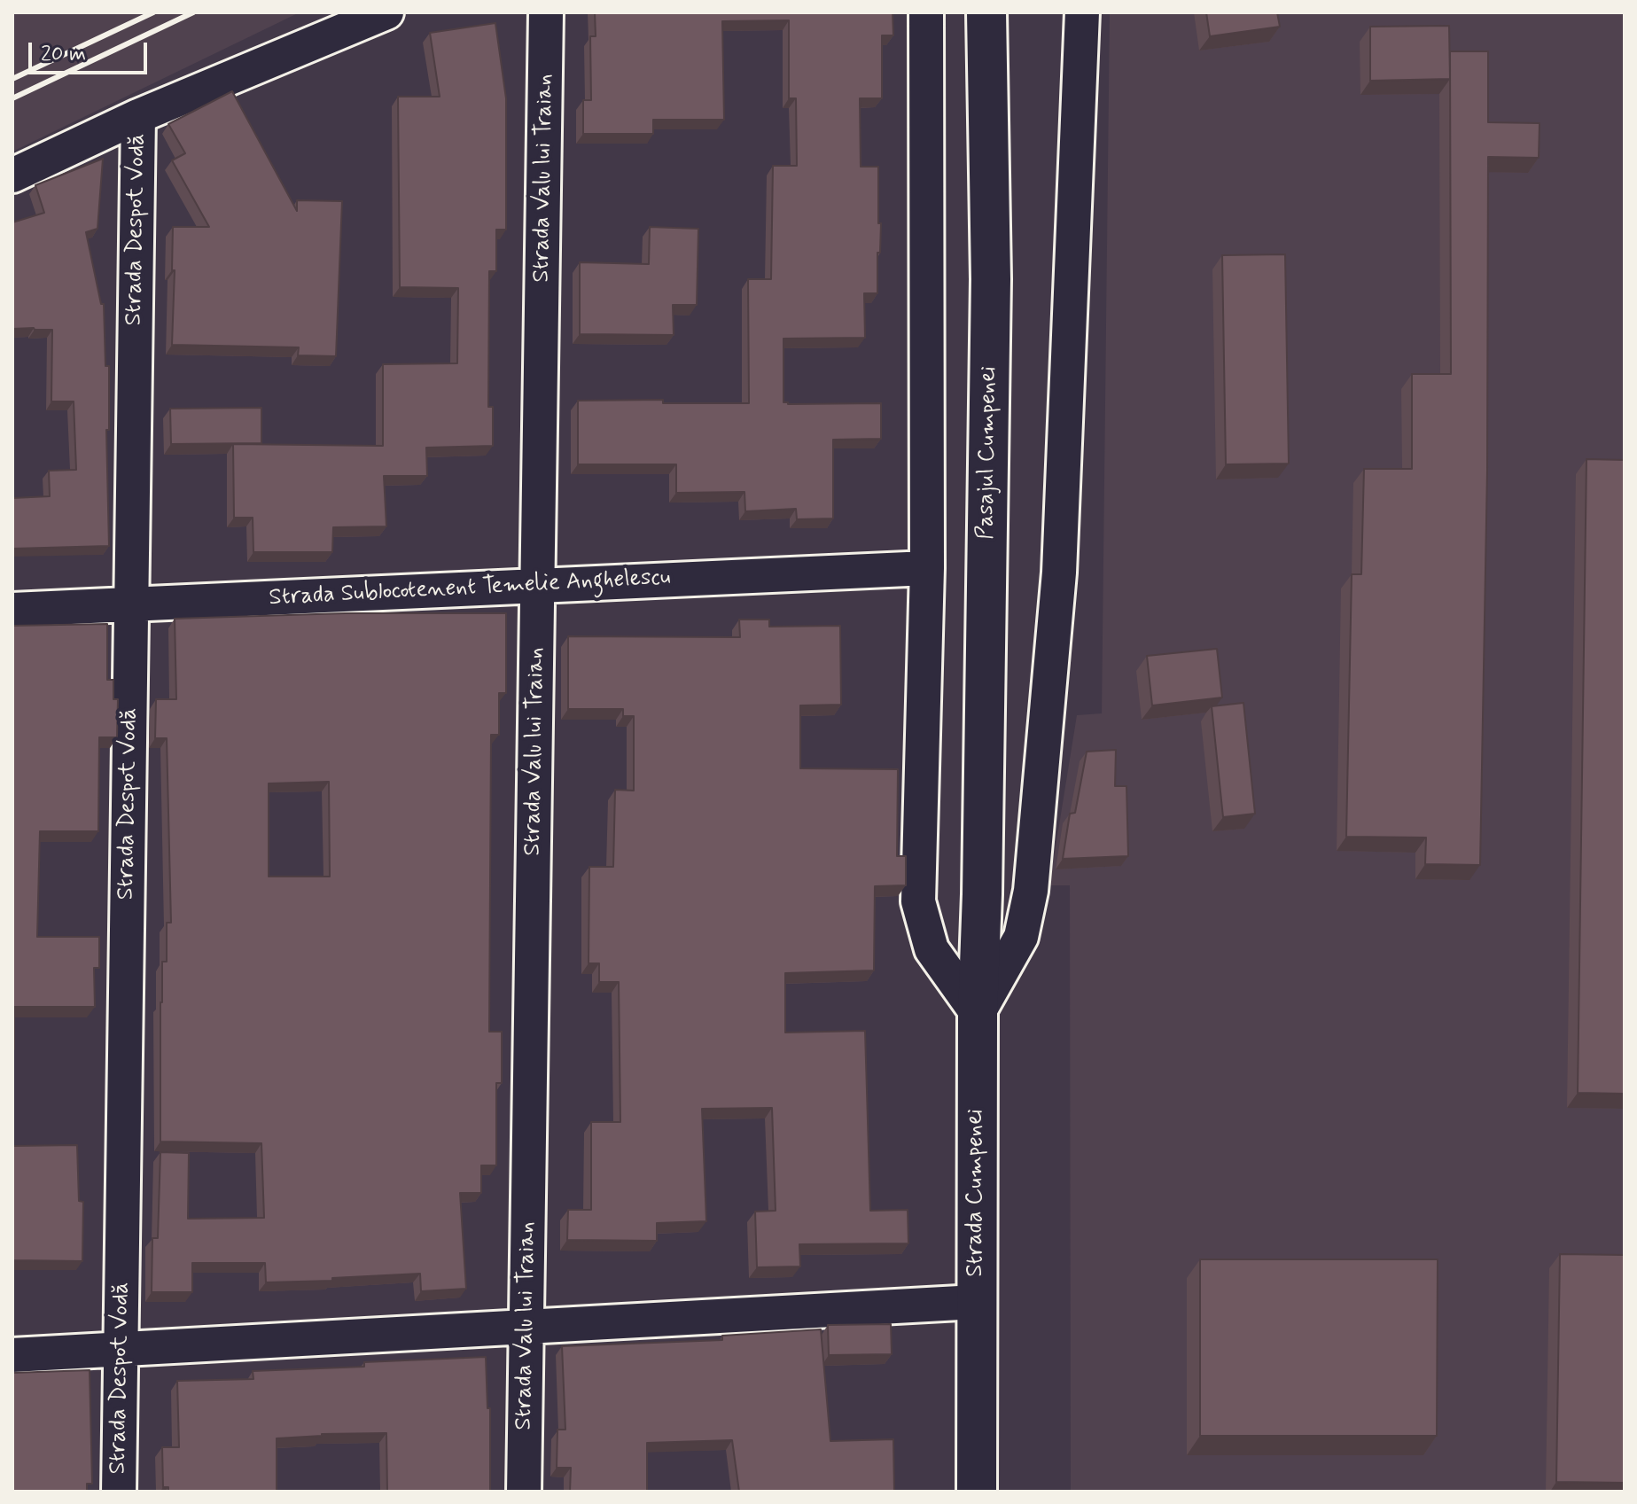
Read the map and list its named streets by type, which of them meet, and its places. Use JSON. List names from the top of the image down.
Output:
{
  "streets": {
    "main road": ["Pasajul Cumpenei", "Strada Cumpenei"],
    "street": ["Strada Valu lui Traian", "Strada Despot Vodă", "Strada Sublocotenent Temelie Anghelescu"]
  },
  "crossings": [
    ["Strada Valu lui Traian", "Strada Sublocotenent Temelie Anghelescu"],
    ["Strada Despot Vodă", "Strada Sublocotenent Temelie Anghelescu"],
    ["Pasajul Cumpenei", "Strada Cumpenei"]
  ],
  "scale_bar": "20 m"
}
